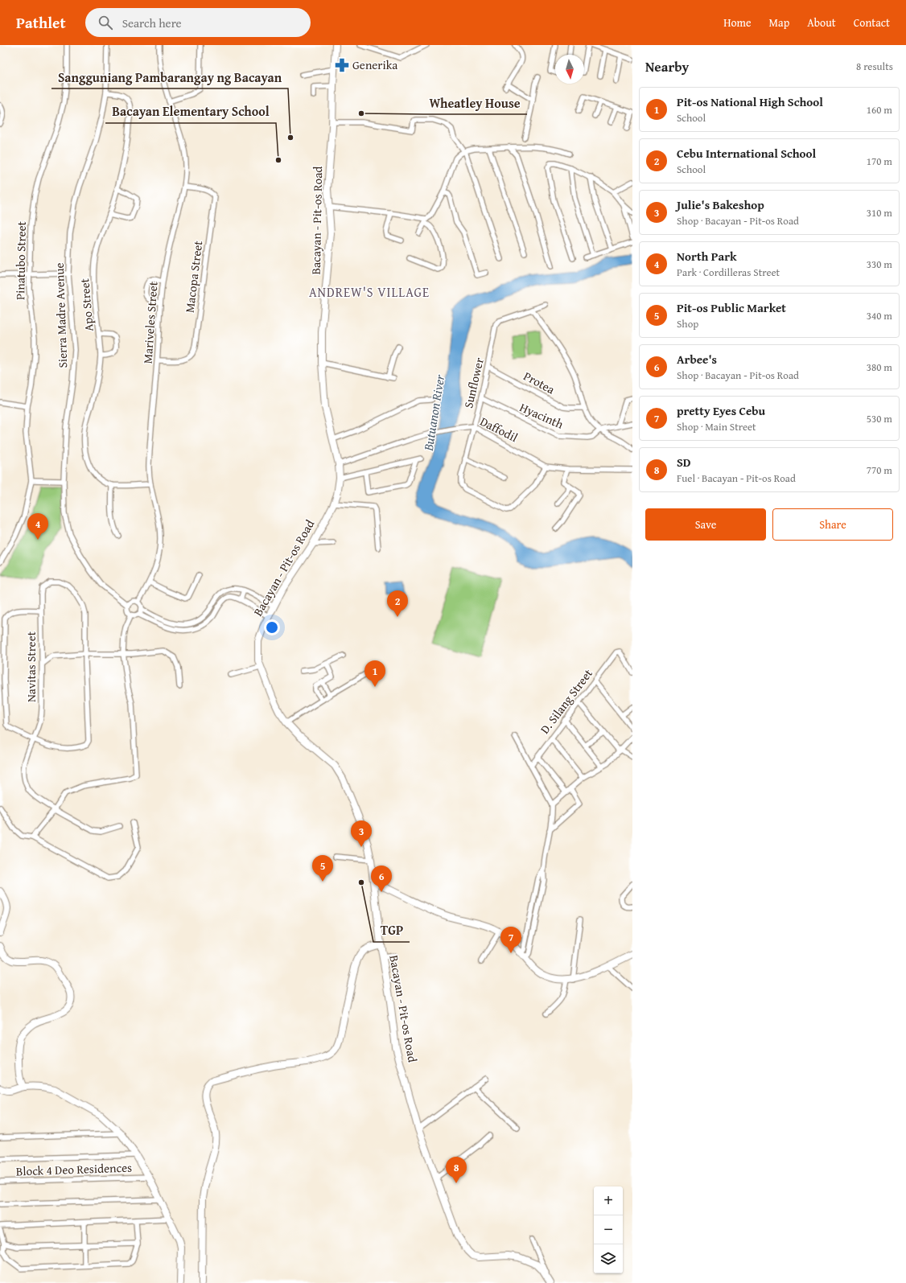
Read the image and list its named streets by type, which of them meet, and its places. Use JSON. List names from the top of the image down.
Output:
{
  "streets": {
    "main road": ["Bacayan - Pit-os Road"],
    "street": [
      "Pinatubo Street",
      "Macopa Street",
      "Apo Street",
      "Sierra Madre Avenue",
      "Mariveles Street",
      "Sunflower",
      "Protea",
      "Hyacinth",
      "Daffodil",
      "Navitas Street",
      "D. Silang Street",
      "Block 4 Deo Residences"
    ]
  },
  "crossings": [
    ["Bacayan - Pit-os Road", "Daffodil"],
    ["Macopa Street", "Mariveles Street"],
    ["Apo Street", "Sierra Madre Avenue"],
    ["Apo Street", "Mariveles Street"],
    ["Sierra Madre Avenue", "Mariveles Street"],
    ["Sunflower", "Protea"],
    ["Sunflower", "Hyacinth"],
    ["Sunflower", "Daffodil"]
  ],
  "districts": ["ANDREW'S VILLAGE"],
  "water": ["Butuanon River"],
  "places": {
    "pharmacy": ["Generika"],
    "other": [
      "Wheatley House",
      "Sangguniang Pambarangay ng Bacayan",
      "Bacayan Elementary School",
      "TGP"
    ]
  },
  "north": "bottom",
  "page": {
    "header": "Pathlet",
    "search": "Search here",
    "nav": [
      "Home",
      "Map",
      "About",
      "Contact"
    ],
    "heading": ["Nearby", "8 results"],
    "list": [
      {
        "mark": "1",
        "name": "Pit-os National High School",
        "note": "School",
        "value": "160 m"
      },
      {
        "mark": "2",
        "name": "Cebu International School",
        "note": "School",
        "value": "170 m"
      },
      {
        "mark": "3",
        "name": "Julie's Bakeshop",
        "note": "Shop · Bacayan - Pit-os Road",
        "value": "310 m"
      },
      {
        "mark": "4",
        "name": "North Park",
        "note": "Park · Cordilleras Street",
        "value": "330 m"
      },
      {
        "mark": "5",
        "name": "Pit-os Public Market",
        "note": "Shop",
        "value": "340 m"
      },
      {
        "mark": "6",
        "name": "Arbee's",
        "note": "Shop · Bacayan - Pit-os Road",
        "value": "380 m"
      },
      {
        "mark": "7",
        "name": "pretty Eyes Cebu",
        "note": "Shop · Main Street",
        "value": "530 m"
      },
      {
        "mark": "8",
        "name": "SD",
        "note": "Fuel · Bacayan - Pit-os Road",
        "value": "770 m"
      }
    ],
    "buttons": ["Save", "Share"],
    "pins": [
      "4",
      "2",
      "1",
      "3",
      "5",
      "6",
      "7",
      "8"
    ],
    "map_buttons": ["+", "−"]
  }
}
